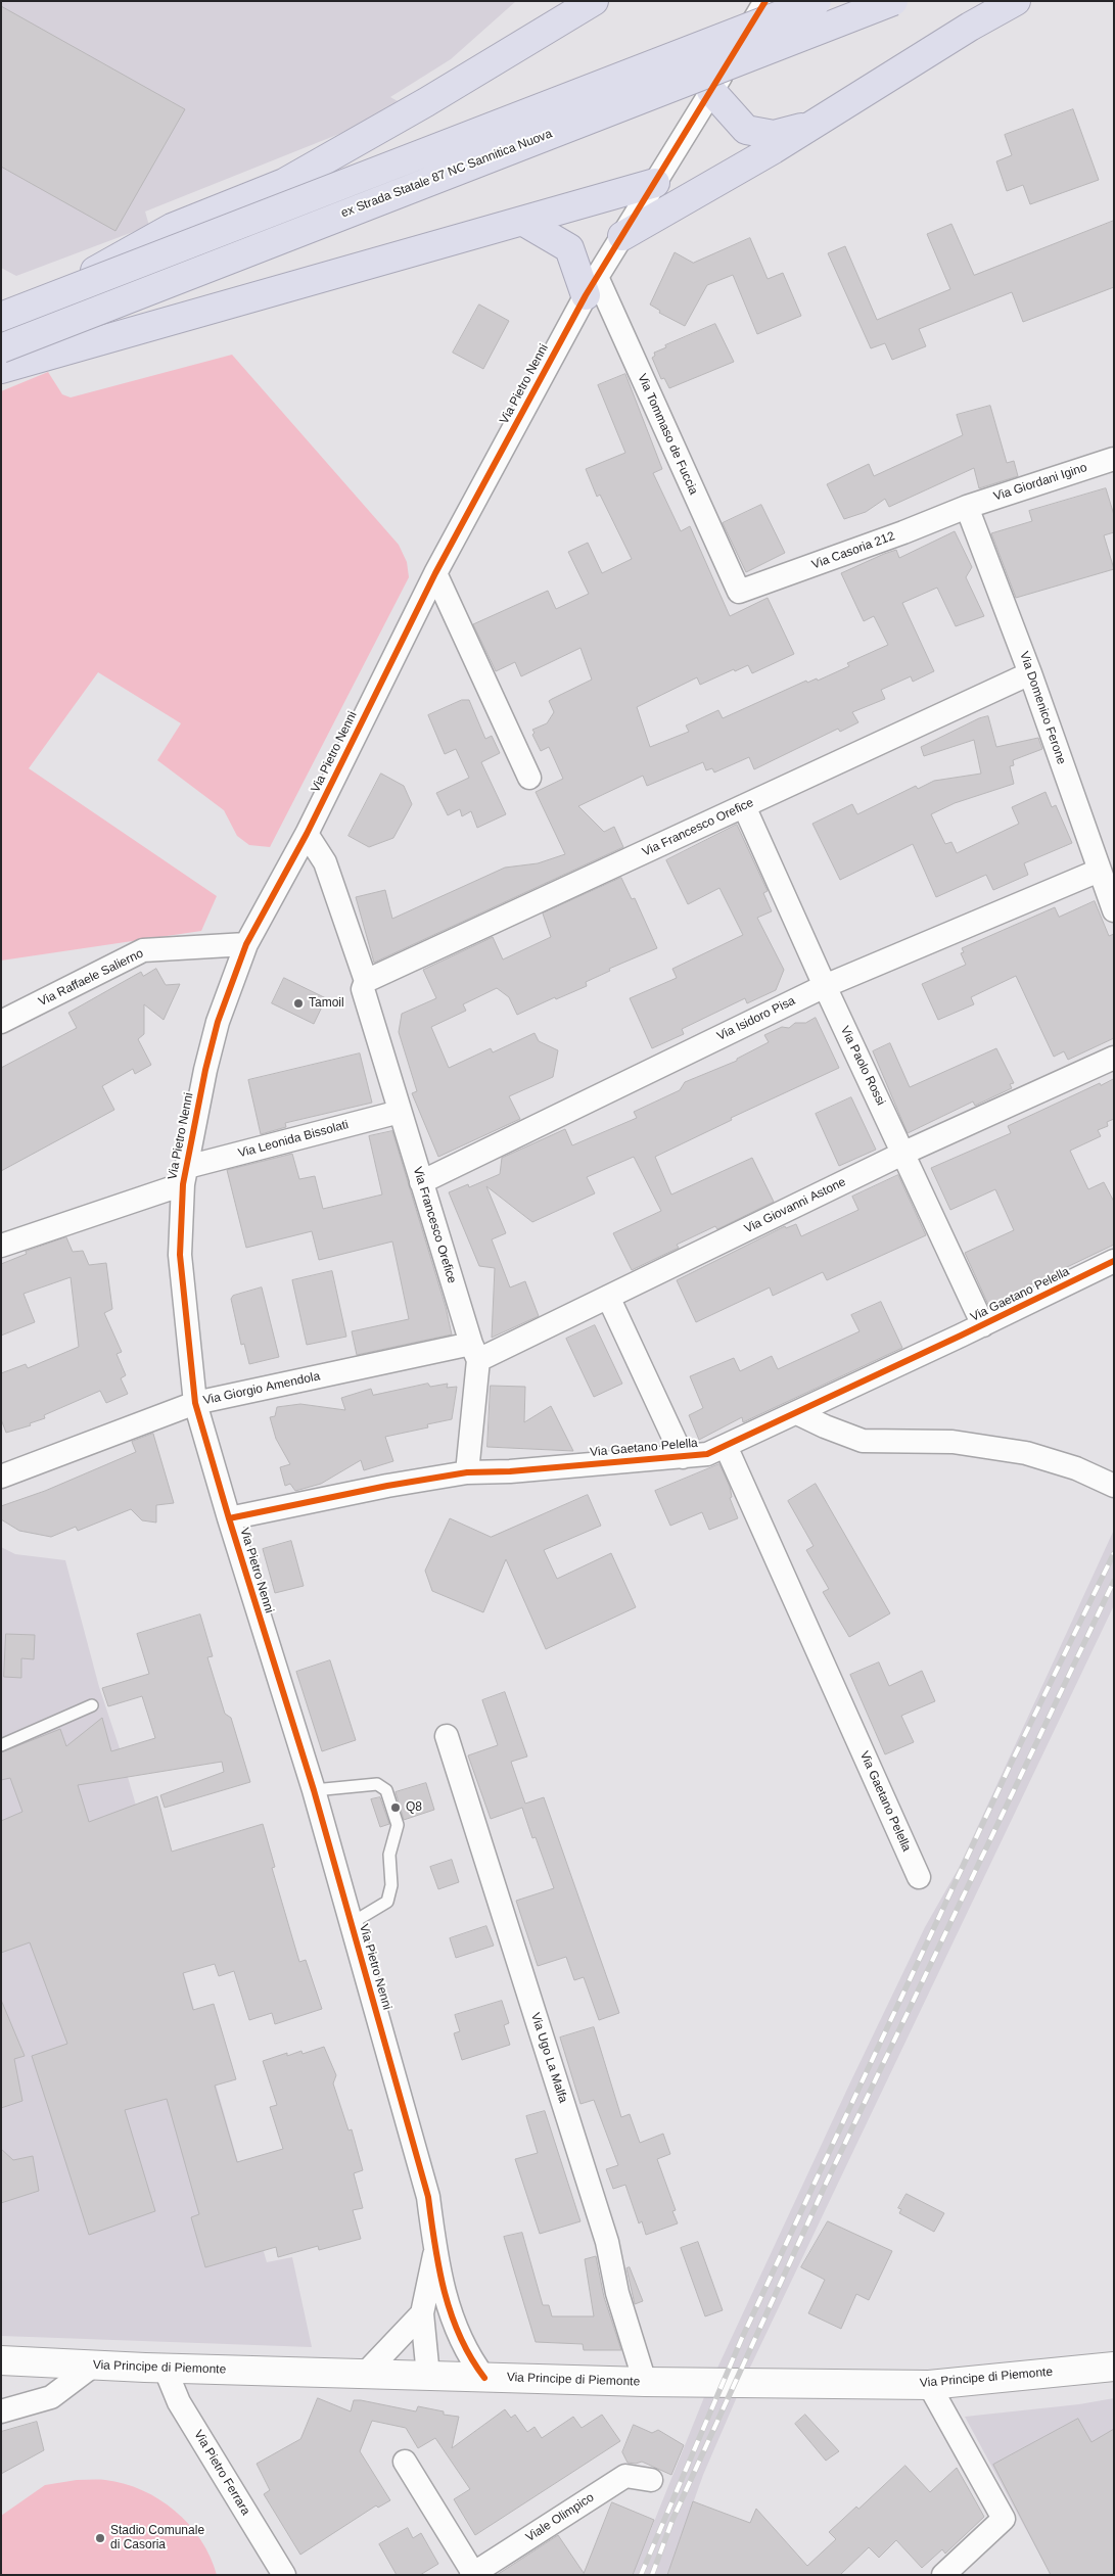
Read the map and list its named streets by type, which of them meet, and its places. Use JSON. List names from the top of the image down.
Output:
{
  "streets": {
    "highway": ["ex Strada Statale 87 NC Sannitica Nuova"],
    "main road": ["Via Principe di Piemonte"],
    "street": [
      "Via Pietro Nenni",
      "Via Tommaso de Fuccia",
      "Via Giordani Igino",
      "Via Casoria 212",
      "Via Domenico Ferone",
      "Via Francesco Orefice",
      "Via Raffaele Salierno",
      "Via Isidoro Pisa",
      "Via Paolo Rossi",
      "Via Leonida Bissolati",
      "Via Giovanni Astone",
      "Via Gaetano Pelella",
      "Via Giorgio Amendola",
      "Via Ugo La Malfa",
      "Via Pietro Ferrara",
      "Viale Olimpico"
    ]
  },
  "crossings": [
    ["Via Pietro Nenni", "Via Tommaso de Fuccia"],
    ["Via Pietro Nenni", "Via Francesco Orefice"],
    ["Via Pietro Nenni", "Via Raffaele Salierno"],
    ["Via Pietro Nenni", "Via Leonida Bissolati"],
    ["Via Pietro Nenni", "Via Gaetano Pelella"],
    ["Via Pietro Nenni", "Via Giorgio Amendola"],
    ["Via Tommaso de Fuccia", "Via Casoria 212"],
    ["Via Giordani Igino", "Via Casoria 212"],
    ["Via Giordani Igino", "Via Domenico Ferone"],
    ["Via Casoria 212", "Via Domenico Ferone"],
    ["Via Domenico Ferone", "Via Francesco Orefice"],
    ["Via Domenico Ferone", "Via Isidoro Pisa"],
    ["Via Francesco Orefice", "Via Isidoro Pisa"],
    ["Via Francesco Orefice", "Via Paolo Rossi"],
    ["Via Francesco Orefice", "Via Leonida Bissolati"],
    ["Via Francesco Orefice", "Via Giovanni Astone"],
    ["Via Francesco Orefice", "Via Gaetano Pelella"],
    ["Via Francesco Orefice", "Via Giorgio Amendola"],
    ["Via Isidoro Pisa", "Via Paolo Rossi"],
    ["Via Paolo Rossi", "Via Giovanni Astone"],
    ["Via Paolo Rossi", "Via Gaetano Pelella"],
    ["Via Giovanni Astone", "Via Gaetano Pelella"],
    ["Via Giovanni Astone", "Via Giorgio Amendola"],
    ["Via Ugo La Malfa", "Via Principe di Piemonte"],
    ["Via Principe di Piemonte", "Via Pietro Ferrara"]
  ],
  "places": ["Tamoil", "Q8", "Stadio Comunale di Casoria"]
}
